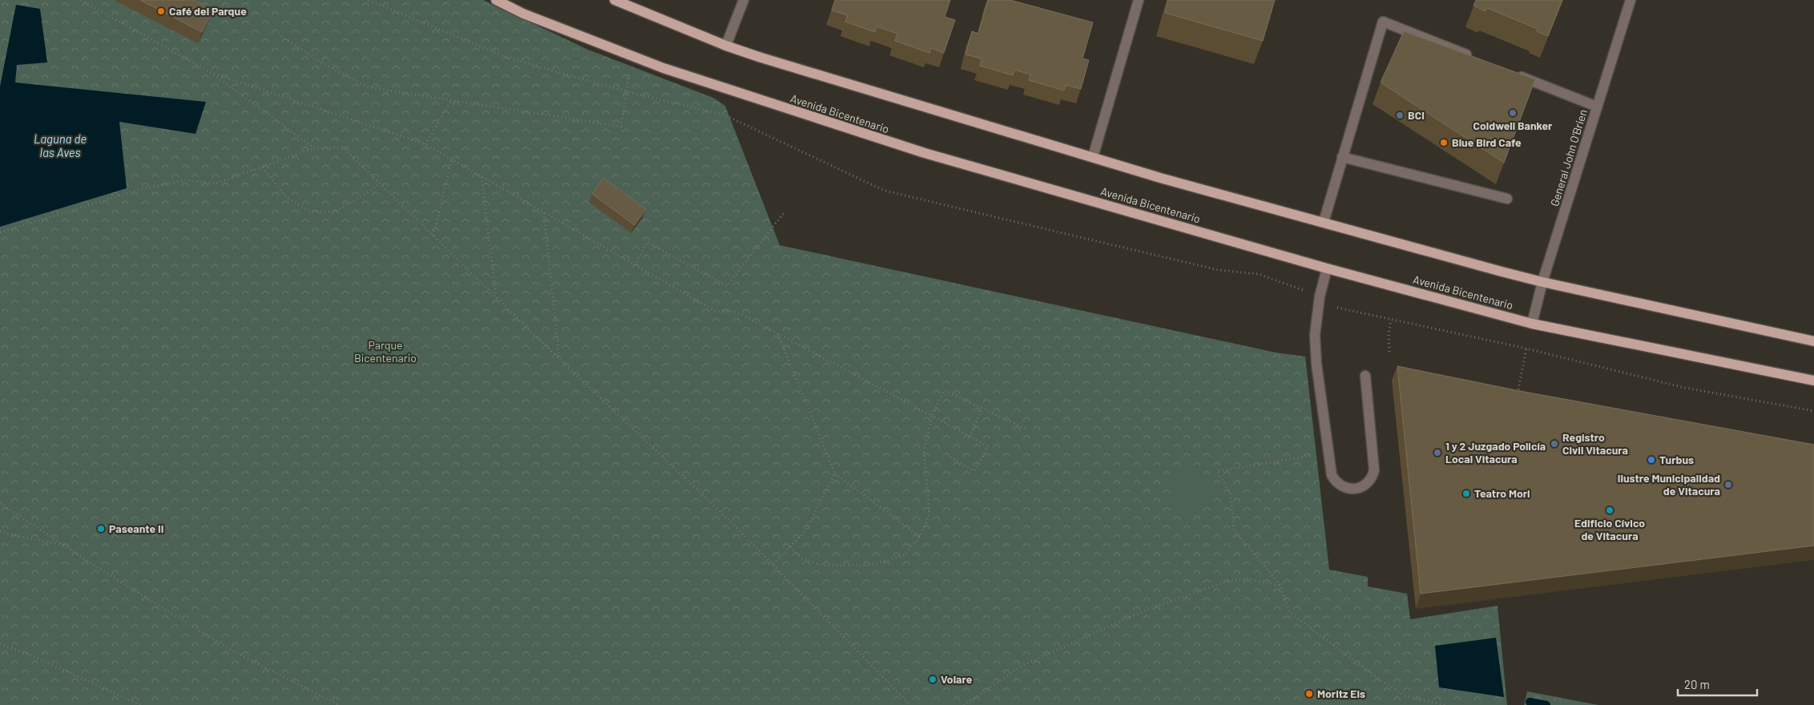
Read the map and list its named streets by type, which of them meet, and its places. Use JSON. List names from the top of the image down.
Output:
{
  "streets": {
    "main road": ["Avenida Bicentenario"],
    "street": ["General John O'Brien"]
  },
  "crossings": [
    ["Avenida Bicentenario", "General John O'Brien"]
  ],
  "water": ["Laguna de las Aves"],
  "parks": ["Parque Bicentenario"],
  "places": [
    "Café del Parque",
    "Coldwell Banker",
    "BCI",
    "Blue Bird Cafe",
    "Registro Civil Vitacura",
    "1 y 2 Juzgado Policía Local Vitacura",
    "Turbus",
    "Ilustre Municipalidad de Vitacura",
    "Teatro Mori",
    "Edificio Cívico de Vitacura",
    "Paseante II",
    "Volare",
    "Moritz Eis"
  ],
  "scale_bar": "20 m"
}
